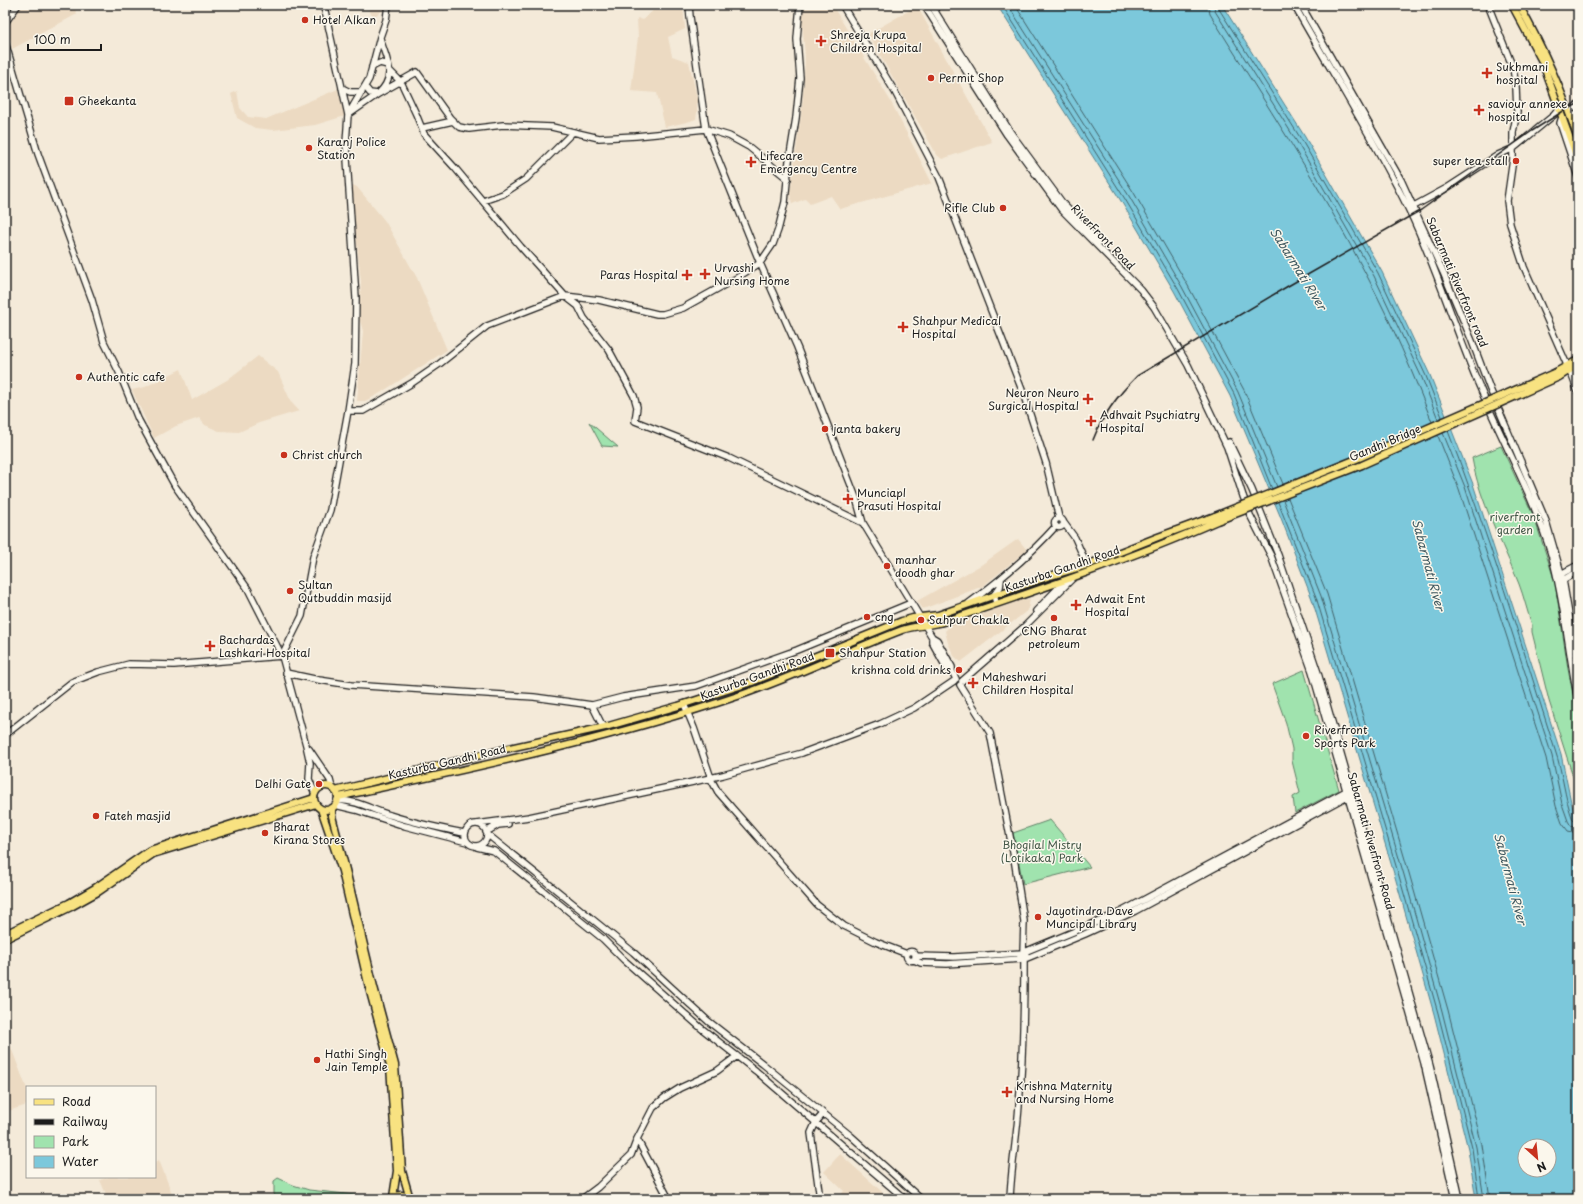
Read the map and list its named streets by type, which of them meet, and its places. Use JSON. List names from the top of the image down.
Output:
{
  "streets": {
    "main road": ["Gandhi Bridge", "Kasturba Gandhi Road"],
    "street": ["RiverFront Road", "Sabarmati Riverfront road", "Sabarmati Riverfront Road"]
  },
  "crossings": [
    ["RiverFront Road", "Sabarmati Riverfront Road"],
    ["Gandhi Bridge", "Kasturba Gandhi Road"]
  ],
  "water": ["Sabarmati River"],
  "parks": ["riverfront garden", "Bhogilal Mistry (Lotikaka) Park"],
  "places": {
    "other": [
      "Hotel Alkan",
      "Permit Shop",
      "Karanj Police Station",
      "super tea stall",
      "Rifle Club",
      "Authentic cafe",
      "janta bakery",
      "Christ church",
      "manhar doodh ghar",
      "Sultan Qutbuddin masijd",
      "cng",
      "CNG Bharat petroleum",
      "Sahpur Chakla",
      "krishna cold drinks",
      "Riverfront Sports Park",
      "Delhi Gate",
      "Fateh masjid",
      "Bharat Kirana Stores",
      "Jayotindra Dave Muncipal Library",
      "Hathi Singh Jain Temple"
    ],
    "health": [
      "Shreeja Krupa Children Hospital",
      "Sukhmani hospital",
      "saviour annexe hospital",
      "Lifecare Emergency Centre",
      "Urvashi Nursing Home",
      "Paras Hospital",
      "Shahpur Medical Hospital",
      "Neuron Neuro Surgical Hospital",
      "Adhvait Psychiatry Hospital",
      "Munciapl Prasuti Hospital",
      "Adwait Ent Hospital",
      "Bachardas Lashkari Hospital",
      "Maheshwari Children Hospital",
      "Krishna Maternity and Nursing Home"
    ],
    "transit": ["Gheekanta", "Shahpur Station"]
  },
  "legend": [
    "Road",
    "Railway",
    "Park",
    "Water"
  ],
  "scale_bar": "100 m",
  "north": "bottom right"
}
